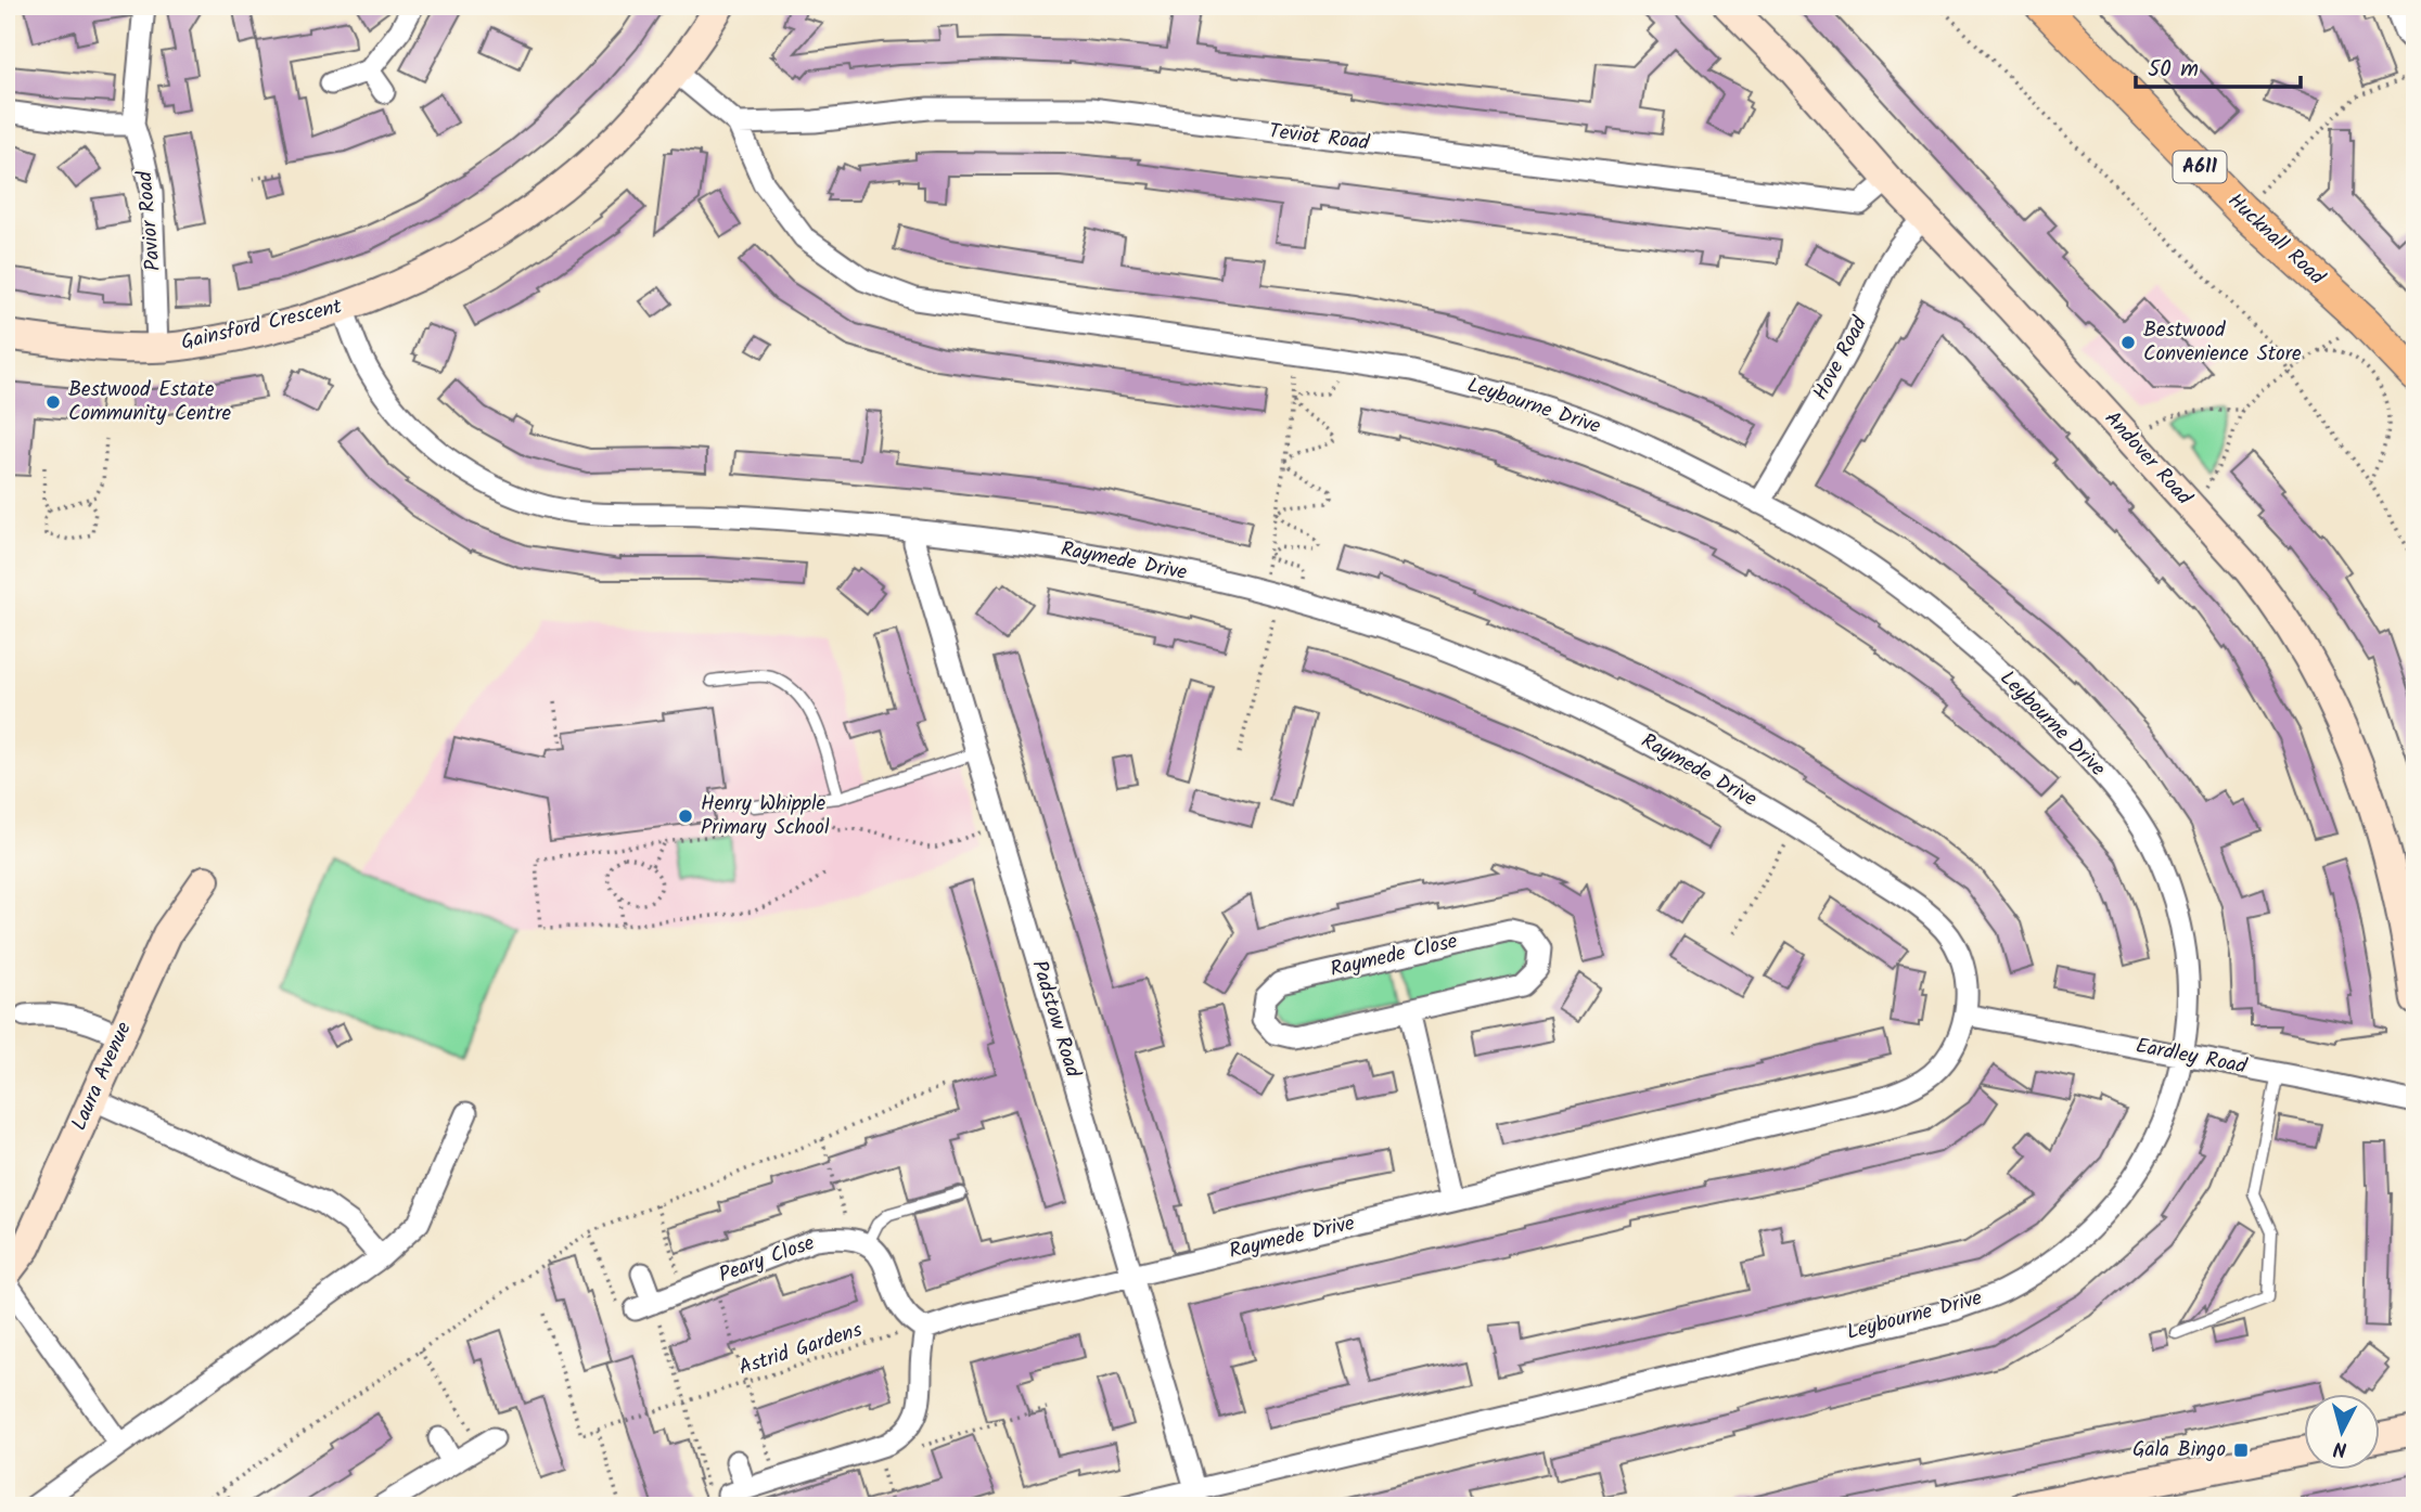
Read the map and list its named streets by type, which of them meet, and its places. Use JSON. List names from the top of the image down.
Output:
{
  "streets": {
    "main road": ["A611", "Hucknall Road"],
    "street": [
      "Teviot Road",
      "Pavior Road",
      "Gainsford Crescent",
      "Hove Road",
      "Leybourne Drive",
      "Andover Road",
      "Raymede Drive",
      "Raymede Close",
      "Padstow Road",
      "Eardley Road",
      "Laura Avenue",
      "Peary Close"
    ],
    "path": ["Astrid Gardens"]
  },
  "crossings": [
    ["Teviot Road", "Leybourne Drive"],
    ["Teviot Road", "Andover Road"],
    ["Pavior Road", "Gainsford Crescent"],
    ["Gainsford Crescent", "Leybourne Drive"],
    ["Gainsford Crescent", "Raymede Drive"],
    ["Hove Road", "Leybourne Drive"],
    ["Hove Road", "Andover Road"],
    ["Leybourne Drive", "Padstow Road"],
    ["Leybourne Drive", "Eardley Road"],
    ["Raymede Drive", "Padstow Road"],
    ["Raymede Drive", "Eardley Road"],
    ["Raymede Drive", "Astrid Gardens"]
  ],
  "places": {
    "other": ["Bestwood Convenience Store", "Bestwood Estate Community Centre", "Henry Whipple Primary School"],
    "transit": ["Gala Bingo"]
  },
  "scale_bar": "50 m",
  "north": "bottom"
}
